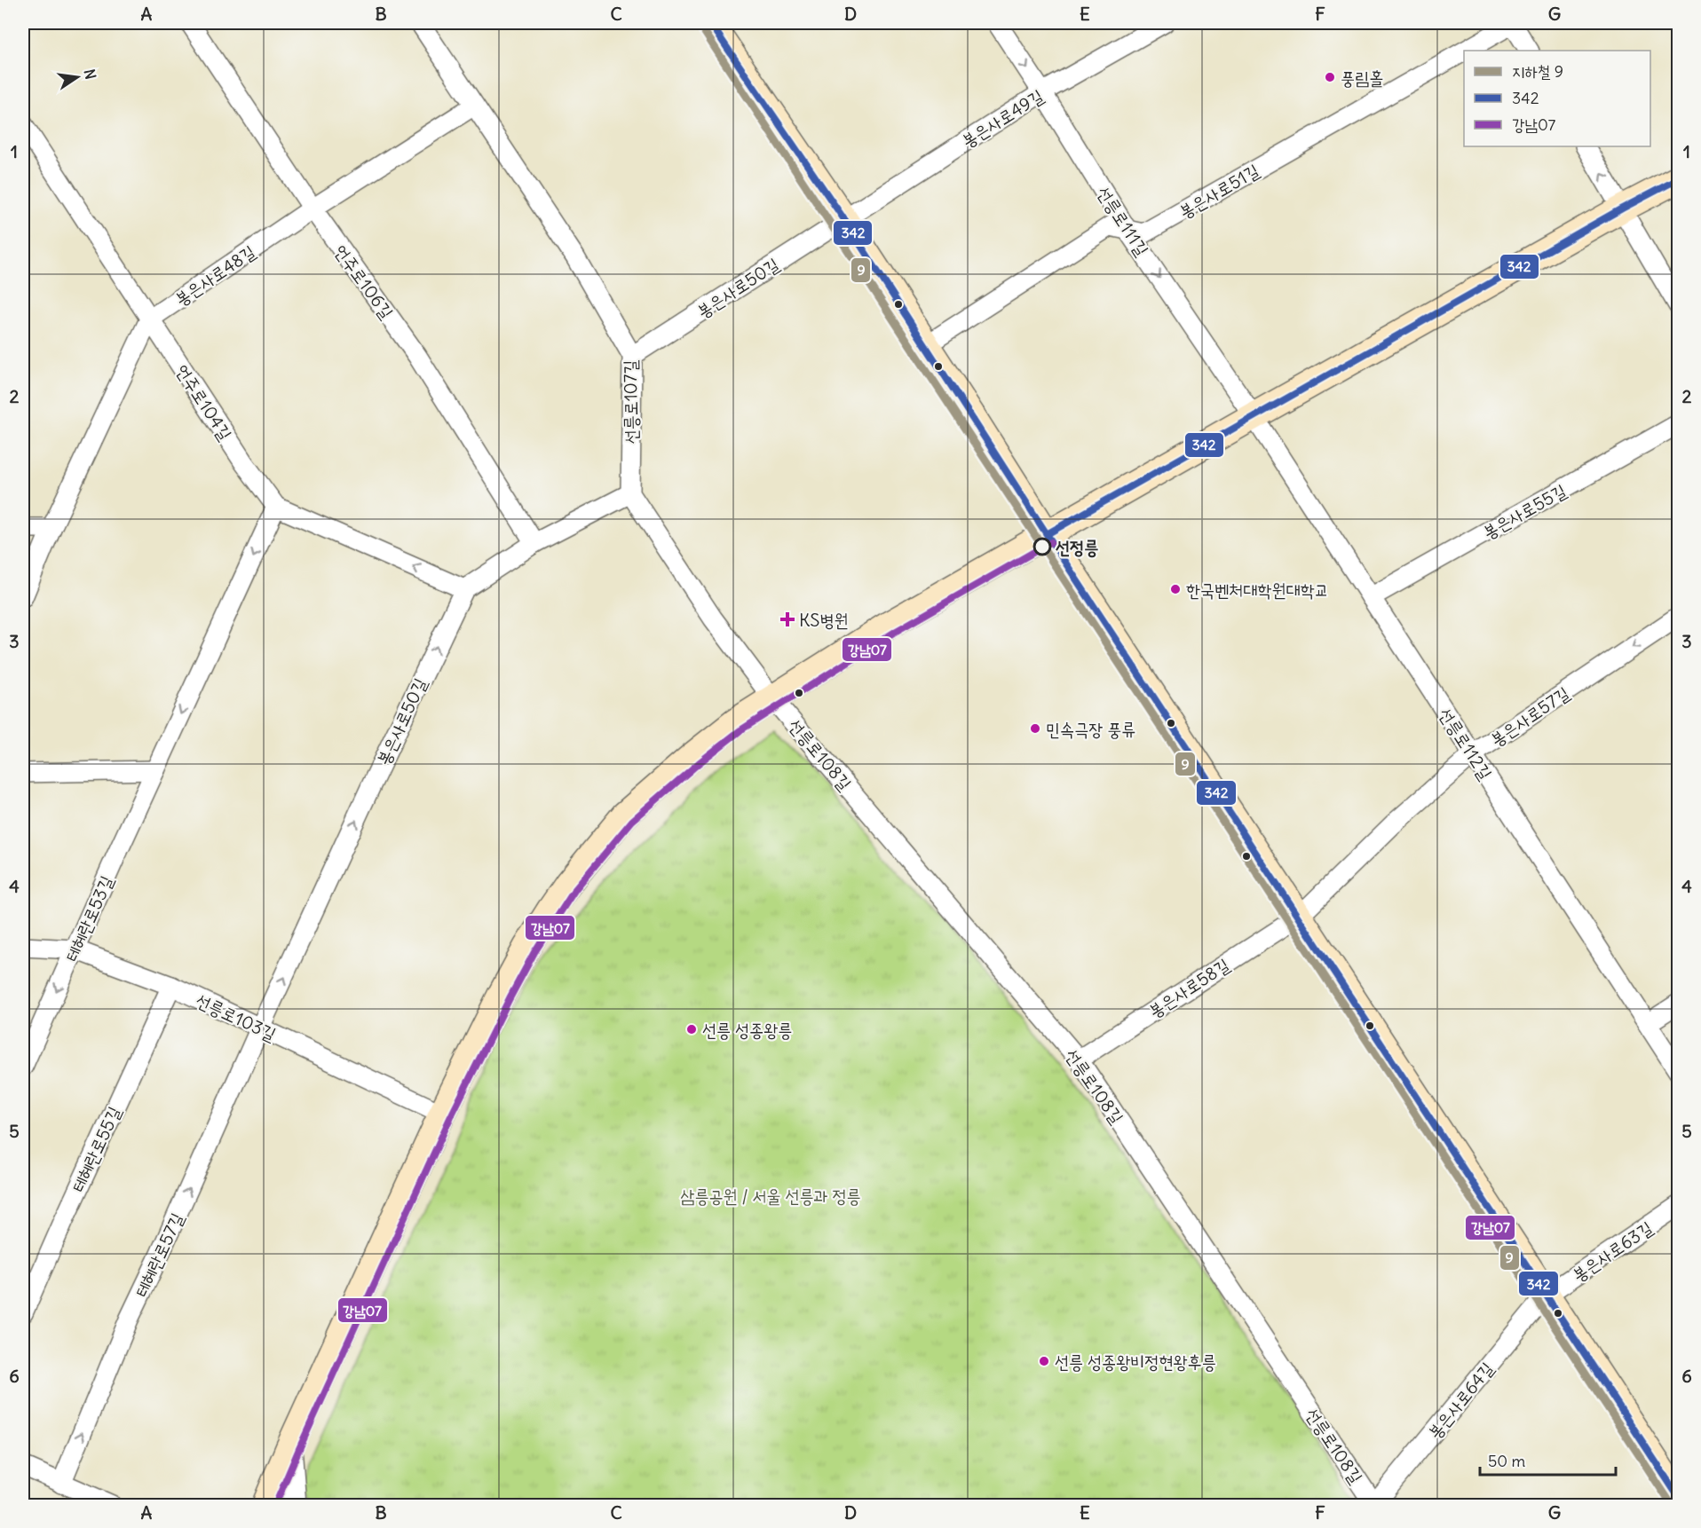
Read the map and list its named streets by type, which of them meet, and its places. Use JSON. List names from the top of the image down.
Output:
{
  "streets": {
    "street": [
      "봉은사로49길",
      "봉은사로51길",
      "선릉로111길",
      "봉은사로48길",
      "언주로106길",
      "봉은사로50길",
      "언주로104길",
      "선릉로107길",
      "봉은사로55길",
      "봉은사로57길",
      "선릉로112길",
      "선릉로108길",
      "테헤란로53길",
      "봉은사로58길",
      "선릉로103길",
      "테헤란로55길",
      "봉은사로63길",
      "테헤란로57길",
      "봉은사로64길"
    ]
  },
  "crossings": [
    ["봉은사로49길", "선릉로111길"],
    ["봉은사로49길", "봉은사로50길"],
    ["봉은사로51길", "선릉로111길"],
    ["선릉로111길", "선릉로112길"],
    ["봉은사로48길", "언주로106길"],
    ["봉은사로48길", "언주로104길"],
    ["봉은사로48길", "선릉로107길"],
    ["봉은사로50길", "선릉로107길"],
    ["봉은사로50길", "선릉로103길"],
    ["봉은사로50길", "테헤란로57길"],
    ["언주로104길", "테헤란로53길"],
    ["봉은사로55길", "선릉로112길"],
    ["봉은사로57길", "선릉로112길"],
    ["봉은사로57길", "봉은사로58길"],
    ["선릉로108길", "봉은사로58길"],
    ["선릉로108길", "봉은사로64길"],
    ["테헤란로53길", "선릉로103길"],
    ["선릉로103길", "테헤란로55길"],
    ["선릉로103길", "테헤란로57길"],
    ["봉은사로63길", "봉은사로64길"]
  ],
  "one_way": [
    "선릉로111길",
    "봉은사로50길",
    "봉은사로57길",
    "테헤란로53길",
    "테헤란로57길"
  ],
  "parks": ["삼릉공원 / 서울 선릉과 정릉"],
  "places": {
    "other": [
      "풍림홀",
      "선정릉",
      "한국벤처대학원대학교",
      "민속극장 풍류",
      "선릉 성종왕릉",
      "선릉 성종왕비정현왕후릉"
    ],
    "health": ["KS병원"]
  },
  "lines": ["metro line 9", "transit line 342", "transit line 강남07"],
  "legend": ["지하철 9", "342", "강남07"],
  "scale_bar": "50 m",
  "north": "right",
  "grid": {
    "columns": [
      "A",
      "B",
      "C",
      "D",
      "E",
      "F",
      "G"
    ],
    "rows": [
      "1",
      "2",
      "3",
      "4",
      "5",
      "6"
    ]
  }
}
